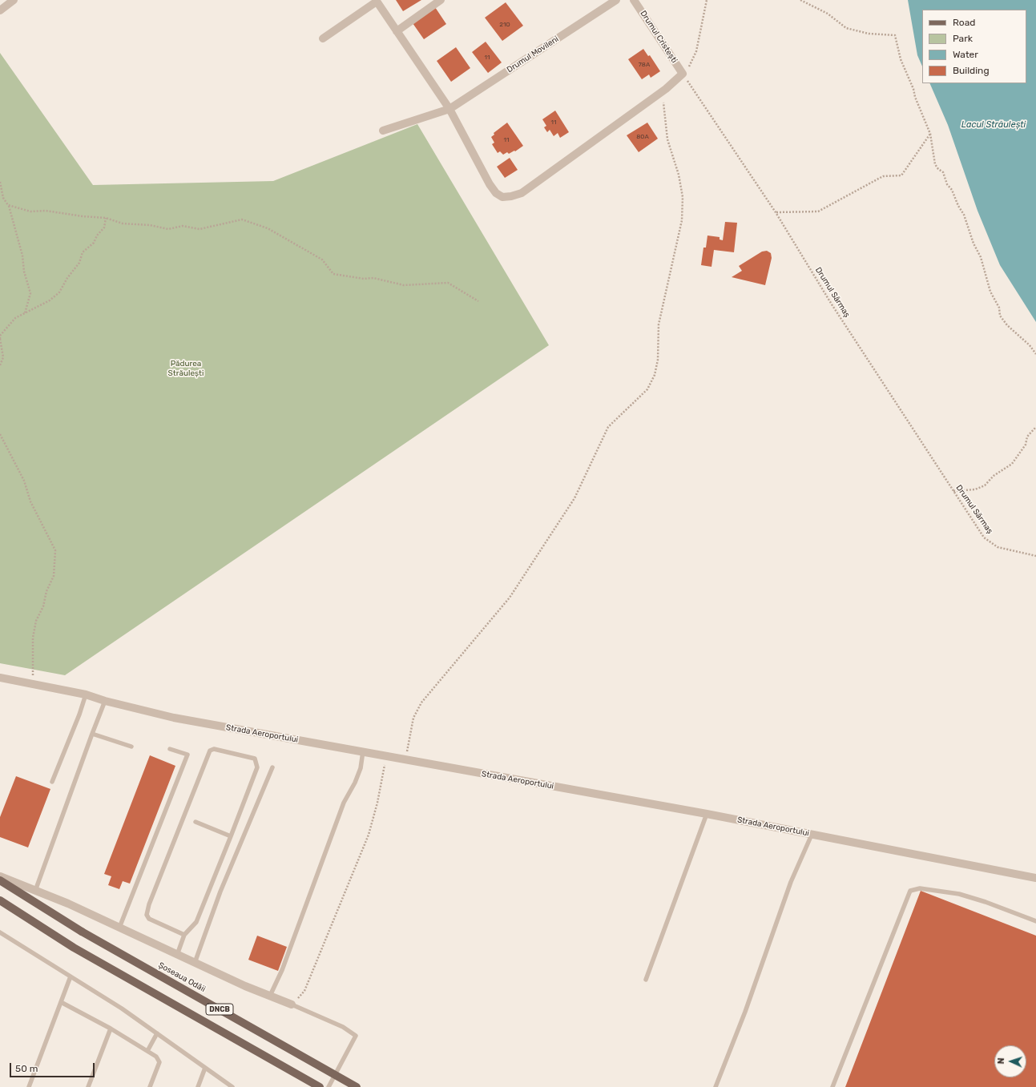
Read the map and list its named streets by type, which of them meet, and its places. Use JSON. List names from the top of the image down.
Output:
{
  "streets": {
    "main road": ["Șoseaua Odăii", "DNCB"],
    "street": ["Drumul Cristești", "Drumul Movileni", "Strada Aeroportului"],
    "path": ["Drumul Sărmaș"]
  },
  "crossings": [
    ["Drumul Cristești", "Drumul Sărmaș"]
  ],
  "water": ["Lacul Străulești"],
  "parks": ["Pădurea Străulești"],
  "house_numbers": [
    "21O",
    "11",
    "78A",
    "11",
    "80A",
    "11"
  ],
  "legend": [
    "Road",
    "Park",
    "Water",
    "Building"
  ],
  "scale_bar": "50 m",
  "north": "left"
}
